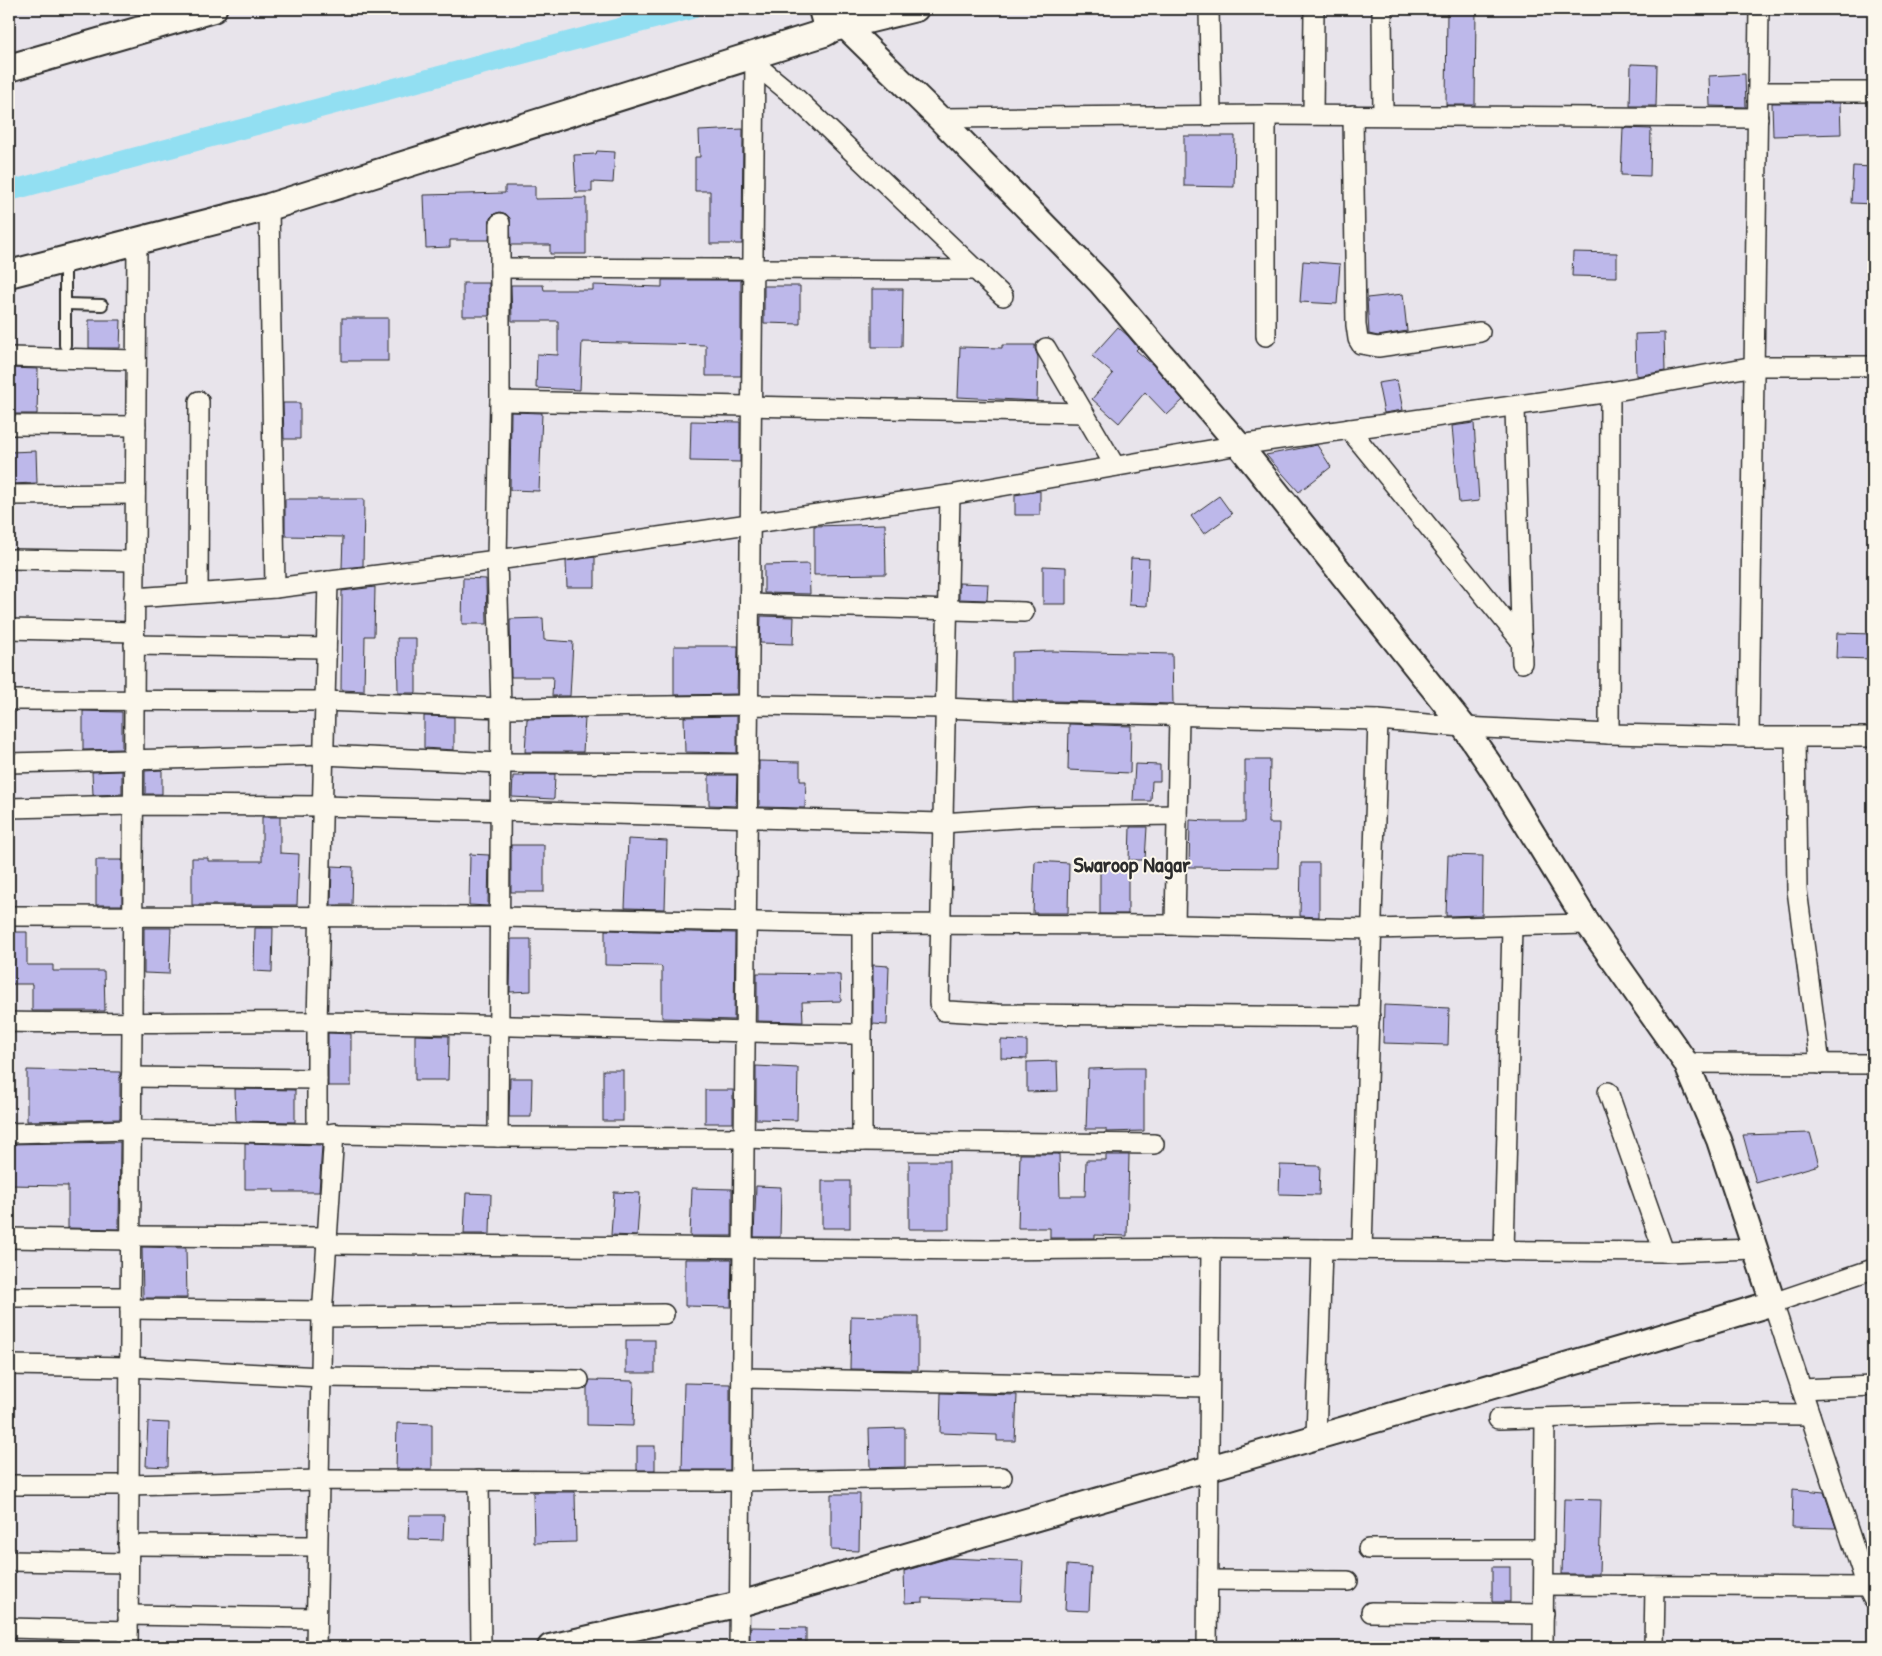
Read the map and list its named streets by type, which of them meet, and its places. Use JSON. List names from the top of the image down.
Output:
{
  "districts": ["Swaroop Nagar"]
}
